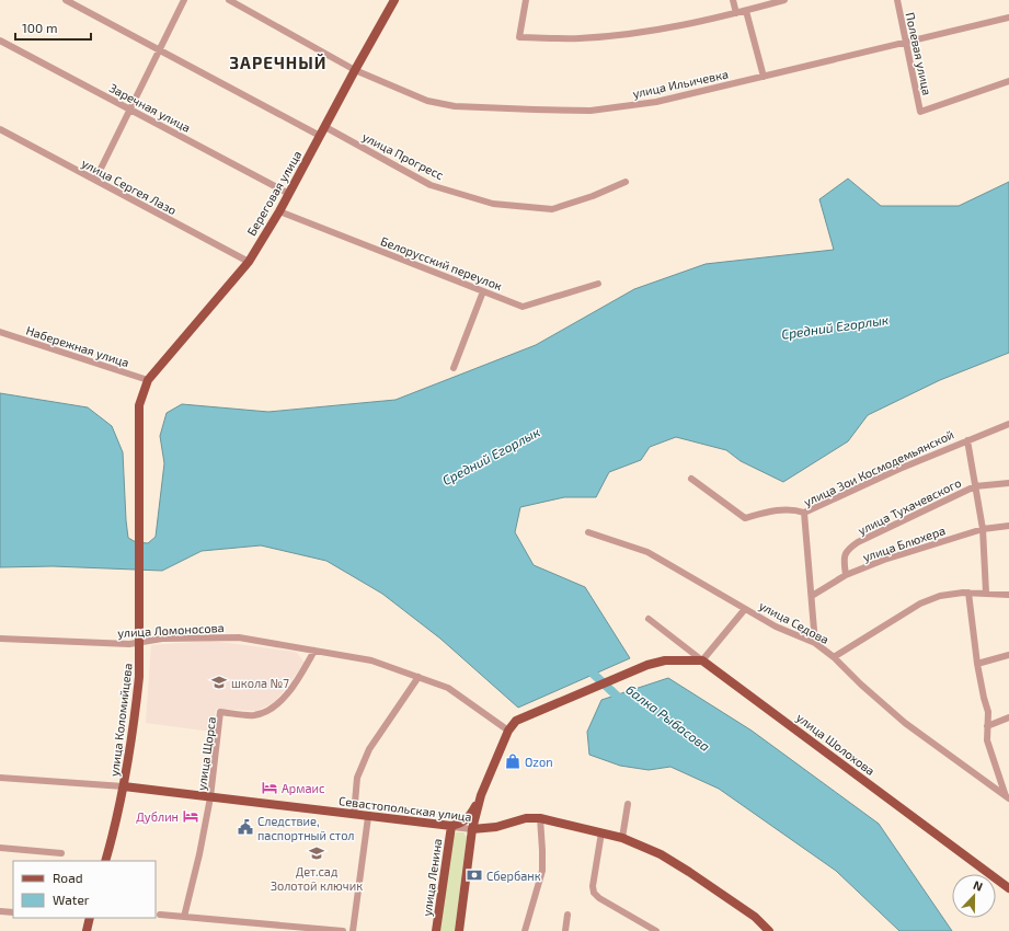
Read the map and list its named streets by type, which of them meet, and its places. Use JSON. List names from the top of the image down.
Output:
{
  "streets": {
    "main road": [
      "Береговая улица",
      "улица Коломийцева",
      "улица Шолохова",
      "Севастопольская улица",
      "улица Ленина"
    ],
    "street": [
      "Полевая улица",
      "улица Ильичевка",
      "Заречная улица",
      "улица Прогресс",
      "улица Сергея Лазо",
      "Белорусский переулок",
      "Набережная улица",
      "улица Зои Космодемьянской",
      "улица Тухачевского",
      "улица Блюхера",
      "улица Седова",
      "улица Ломоносова",
      "улица Щорса"
    ]
  },
  "crossings": [
    ["Полевая улица", "улица Ильичевка"],
    ["улица Ильичевка", "Береговая улица"],
    ["Заречная улица", "Береговая улица"],
    ["улица Прогресс", "Береговая улица"],
    ["улица Сергея Лазо", "Береговая улица"],
    ["Береговая улица", "Белорусский переулок"],
    ["Береговая улица", "Набережная улица"],
    ["Береговая улица", "улица Коломийцева"],
    ["Набережная улица", "улица Коломийцева"],
    ["улица Зои Космодемьянской", "улица Блюхера"],
    ["улица Зои Космодемьянской", "улица Седова"],
    ["улица Тухачевского", "улица Блюхера"],
    ["улица Ломоносова", "улица Коломийцева"],
    ["улица Ломоносова", "улица Щорса"],
    ["улица Коломийцева", "Севастопольская улица"],
    ["улица Щорса", "Севастопольская улица"],
    ["Севастопольская улица", "улица Ленина"]
  ],
  "districts": ["ЗАРЕЧНЫЙ"],
  "water": ["Средний Егорлык", "балка Рыбасова"],
  "places": {
    "school or university": ["школа №7", "Дет.сад Золотой ключик"],
    "shop": ["Ozon"],
    "hotel": ["Армаис", "Дублин"],
    "public building": ["Следствие, паспортный стол"],
    "bank": ["Сбербанк"]
  },
  "legend": ["Road", "Water"],
  "scale_bar": "100 m",
  "north": "top"
}
